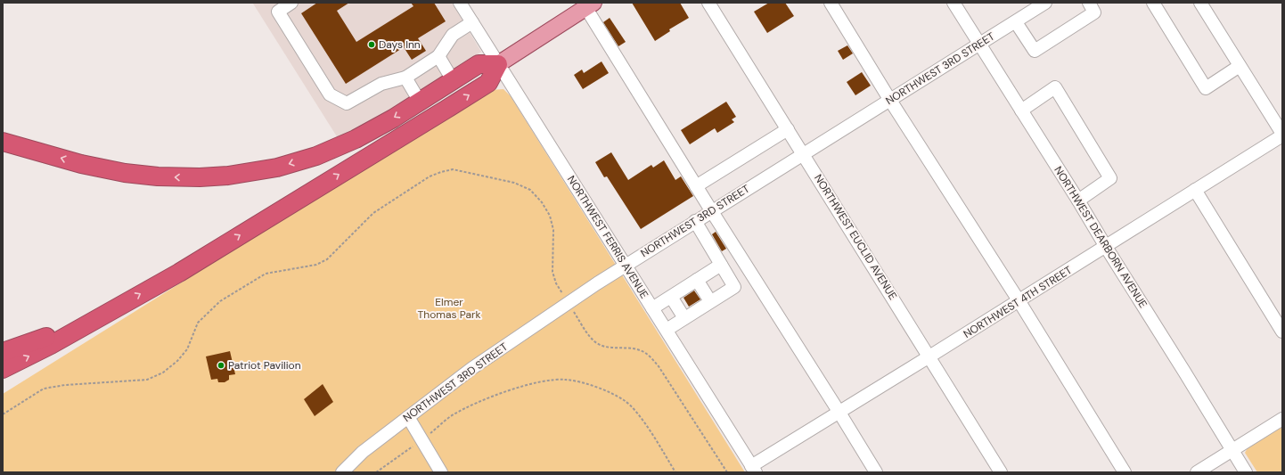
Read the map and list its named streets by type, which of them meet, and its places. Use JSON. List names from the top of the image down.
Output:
{
  "streets": {
    "street": [
      "NORTHWEST 3RD STREET",
      "NORTHWEST FERRIS AVENUE",
      "NORTHWEST EUCLID AVENUE",
      "NORTHWEST DEARBORN AVENUE",
      "NORTHWEST 4TH STREET"
    ]
  },
  "crossings": [
    ["NORTHWEST 3RD STREET", "NORTHWEST FERRIS AVENUE"],
    ["NORTHWEST 3RD STREET", "NORTHWEST EUCLID AVENUE"],
    ["NORTHWEST 3RD STREET", "NORTHWEST DEARBORN AVENUE"],
    ["NORTHWEST FERRIS AVENUE", "NORTHWEST 4TH STREET"],
    ["NORTHWEST EUCLID AVENUE", "NORTHWEST 4TH STREET"],
    ["NORTHWEST DEARBORN AVENUE", "NORTHWEST 4TH STREET"]
  ],
  "parks": ["Elmer Thomas Park"],
  "places": ["Days Inn", "Patriot Pavilion"]
}
